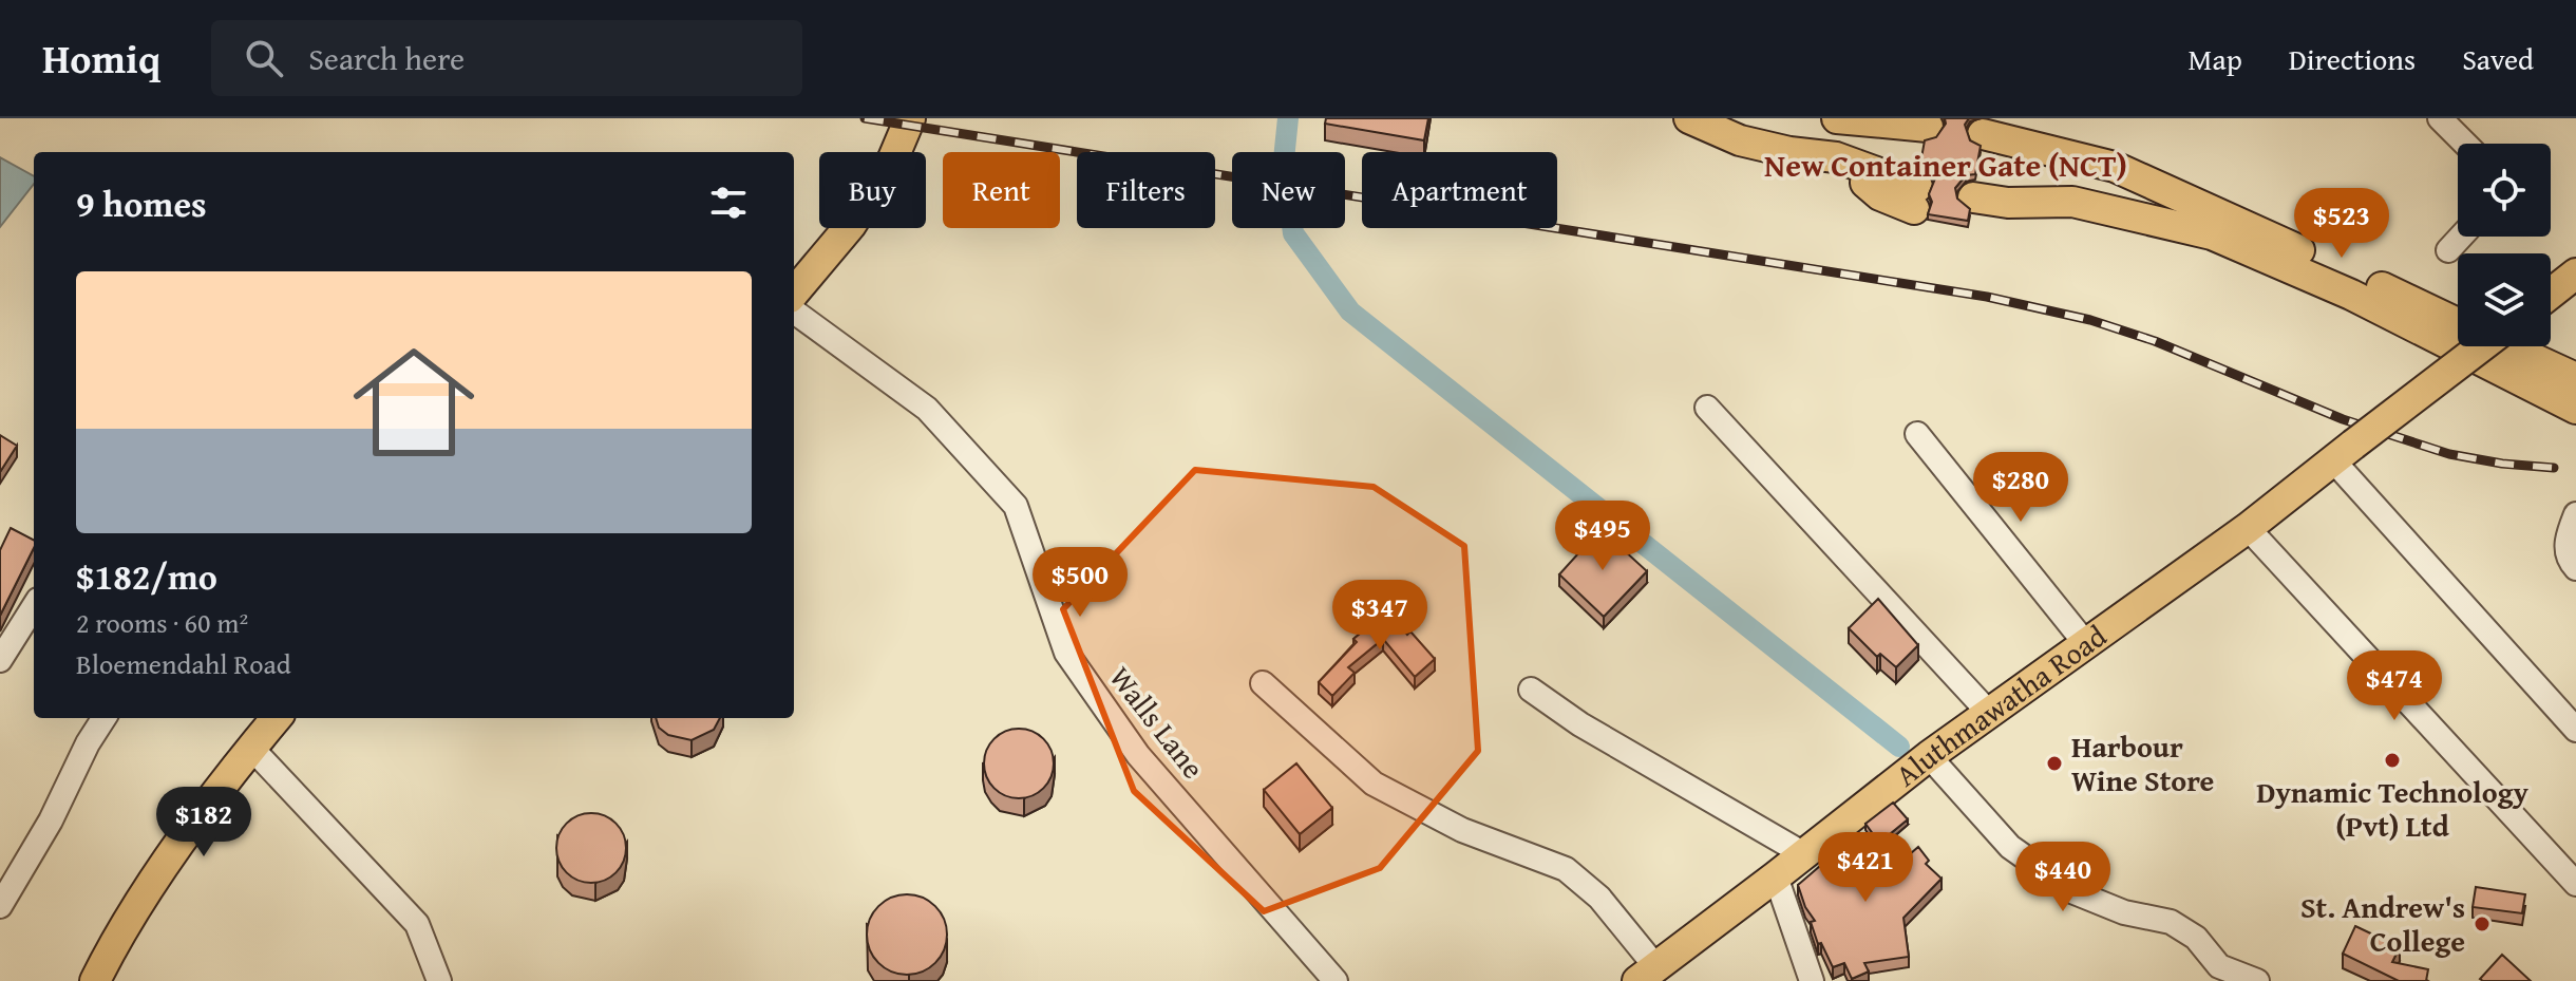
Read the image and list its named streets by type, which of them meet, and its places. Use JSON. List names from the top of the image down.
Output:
{
  "streets": {
    "main road": ["Aluthmawatha Road"],
    "street": ["Walls Lane"]
  },
  "districts": ["New Container Gate (NCT)"],
  "places": ["Dynamic Technology (Pvt) Ltd", "Harbour Wine Store", "St. Andrew's College"],
  "page": {
    "header": "Homiq",
    "search": "Search here",
    "nav": ["Map", "Directions", "Saved"],
    "chip": [
      "Buy",
      "Rent",
      "Filters",
      "New",
      "Apartment"
    ],
    "heading": "9 homes",
    "price": [
      "$523",
      "$280",
      "$495",
      "$500",
      "$347",
      "$474",
      "$182",
      "$421",
      "$440"
    ],
    "list": [
      {
        "name": "$182/mo",
        "note": "2 rooms · 60 m² · Bloemendahl Road"
      }
    ]
  }
}
